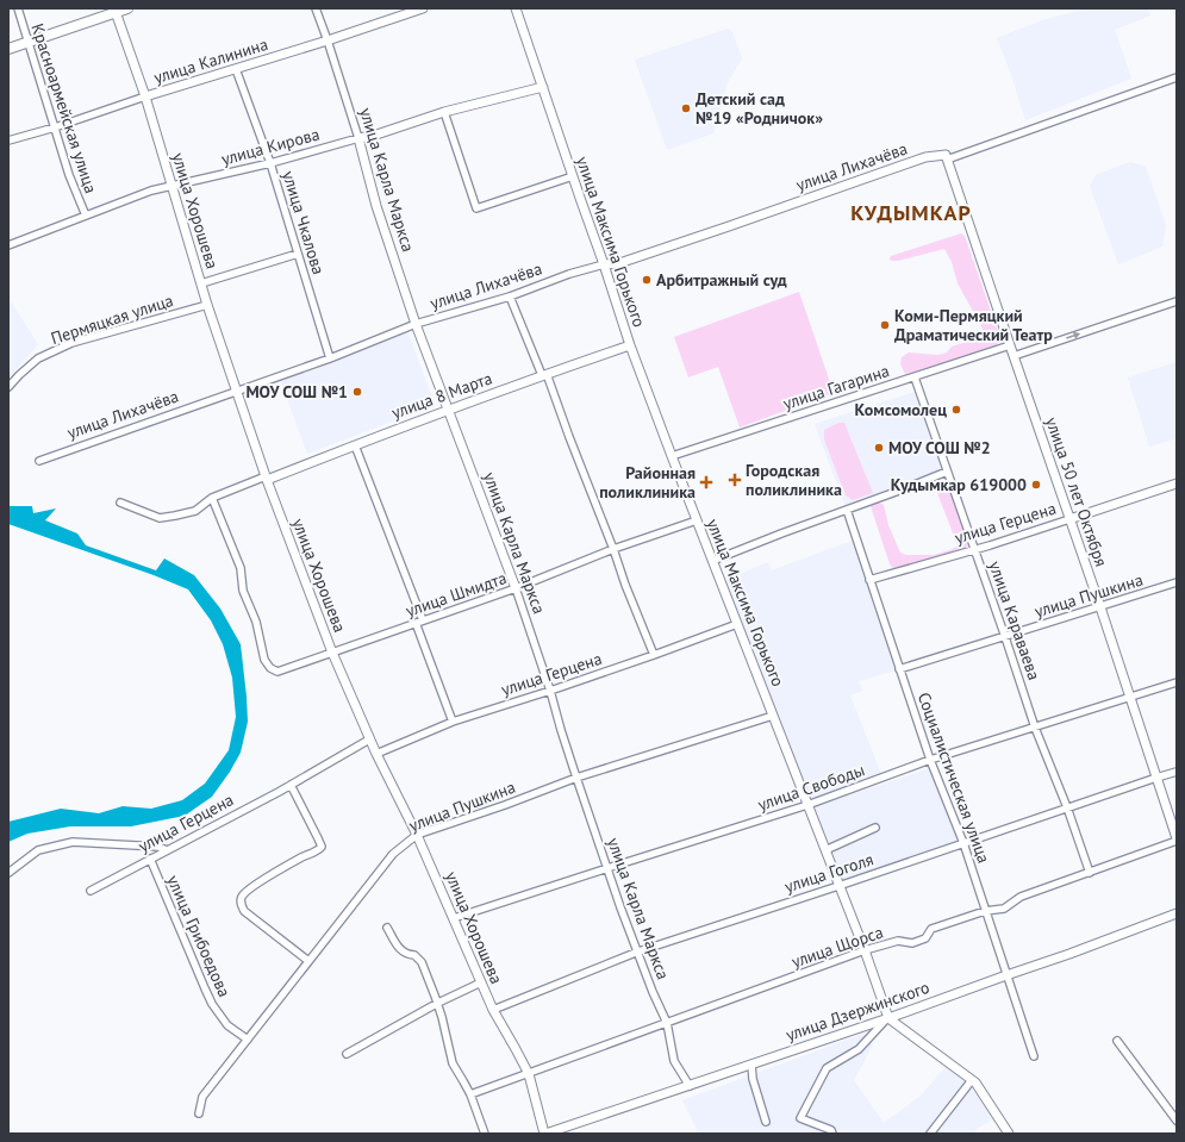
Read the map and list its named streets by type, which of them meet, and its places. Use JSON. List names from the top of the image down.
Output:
{
  "streets": {
    "street": [
      "улица Калинина",
      "Красноармейская улица",
      "улица Кирова",
      "улица Лихачёва",
      "улица Карла Маркса",
      "улица Хорошева",
      "улица Чкалова",
      "улица Максима Горького",
      "Пермяцкая улица",
      "улица Гагарина",
      "улица 8 Марта",
      "улица 50 лет Октября",
      "улица Герцена",
      "улица Шмидта",
      "улица Пушкина",
      "улица Караваева",
      "Социалистическая улица",
      "улица Свободы",
      "улица Гоголя",
      "улица Грибоедова",
      "улица Щорса",
      "улица Дзержинского"
    ]
  },
  "crossings": [
    ["улица Калинина", "Красноармейская улица"],
    ["улица Калинина", "улица Карла Маркса"],
    ["улица Калинина", "улица Хорошева"],
    ["улица Калинина", "улица Чкалова"],
    ["Красноармейская улица", "улица Кирова"],
    ["улица Кирова", "улица Карла Маркса"],
    ["улица Кирова", "улица Хорошева"],
    ["улица Кирова", "улица Чкалова"],
    ["улица Кирова", "улица Максима Горького"],
    ["улица Лихачёва", "улица Карла Маркса"],
    ["улица Лихачёва", "улица Хорошева"],
    ["улица Лихачёва", "улица Чкалова"],
    ["улица Лихачёва", "улица Максима Горького"],
    ["улица Лихачёва", "улица 50 лет Октября"],
    ["улица Карла Маркса", "улица 8 Марта"],
    ["улица Карла Маркса", "улица Герцена"],
    ["улица Карла Маркса", "улица Шмидта"],
    ["улица Карла Маркса", "улица Пушкина"],
    ["улица Карла Маркса", "улица Свободы"],
    ["улица Карла Маркса", "улица Гоголя"],
    ["улица Карла Маркса", "улица Щорса"],
    ["улица Карла Маркса", "улица Дзержинского"],
    ["улица Хорошева", "Пермяцкая улица"],
    ["улица Хорошева", "улица 8 Марта"],
    ["улица Хорошева", "улица Герцена"],
    ["улица Хорошева", "улица Шмидта"],
    ["улица Хорошева", "улица Пушкина"],
    ["улица Хорошева", "улица Свободы"],
    ["улица Хорошева", "улица Гоголя"],
    ["улица Хорошева", "улица Щорса"],
    ["улица Хорошева", "улица Дзержинского"],
    ["улица Максима Горького", "улица Гагарина"],
    ["улица Максима Горького", "улица 8 Марта"],
    ["улица Максима Горького", "улица Герцена"],
    ["улица Максима Горького", "улица Шмидта"],
    ["улица Максима Горького", "улица Пушкина"],
    ["улица Максима Горького", "улица Свободы"],
    ["улица Максима Горького", "улица Гоголя"],
    ["улица Максима Горького", "улица Щорса"],
    ["улица Максима Горького", "улица Дзержинского"],
    ["улица Гагарина", "улица 50 лет Октября"],
    ["улица Гагарина", "улица Караваева"],
    ["улица 50 лет Октября", "улица Герцена"],
    ["улица 50 лет Октября", "улица Пушкина"],
    ["улица 50 лет Октября", "улица Свободы"],
    ["улица 50 лет Октября", "улица Гоголя"],
    ["улица 50 лет Октября", "улица Щорса"],
    ["улица Герцена", "улица Караваева"],
    ["улица Герцена", "Социалистическая улица"],
    ["улица Герцена", "улица Грибоедова"],
    ["улица Пушкина", "улица Караваева"],
    ["улица Пушкина", "Социалистическая улица"],
    ["улица Пушкина", "улица Грибоедова"],
    ["улица Караваева", "улица Свободы"],
    ["улица Караваева", "улица Гоголя"],
    ["улица Караваева", "улица Щорса"],
    ["Социалистическая улица", "улица Свободы"],
    ["Социалистическая улица", "улица Гоголя"],
    ["Социалистическая улица", "улица Щорса"],
    ["Социалистическая улица", "улица Дзержинского"]
  ],
  "districts": ["КУДЫМКАР"],
  "places": {
    "other": [
      "Детский сад №19 «Родничок»",
      "Арбитражный суд",
      "Коми-Пермяцкий Драматический Театр",
      "МОУ СОШ №1",
      "Комсомолец",
      "МОУ СОШ №2",
      "Кудымкар 619000"
    ],
    "health": ["Городская поликлиника", "Районная поликлиника"]
  }
}
